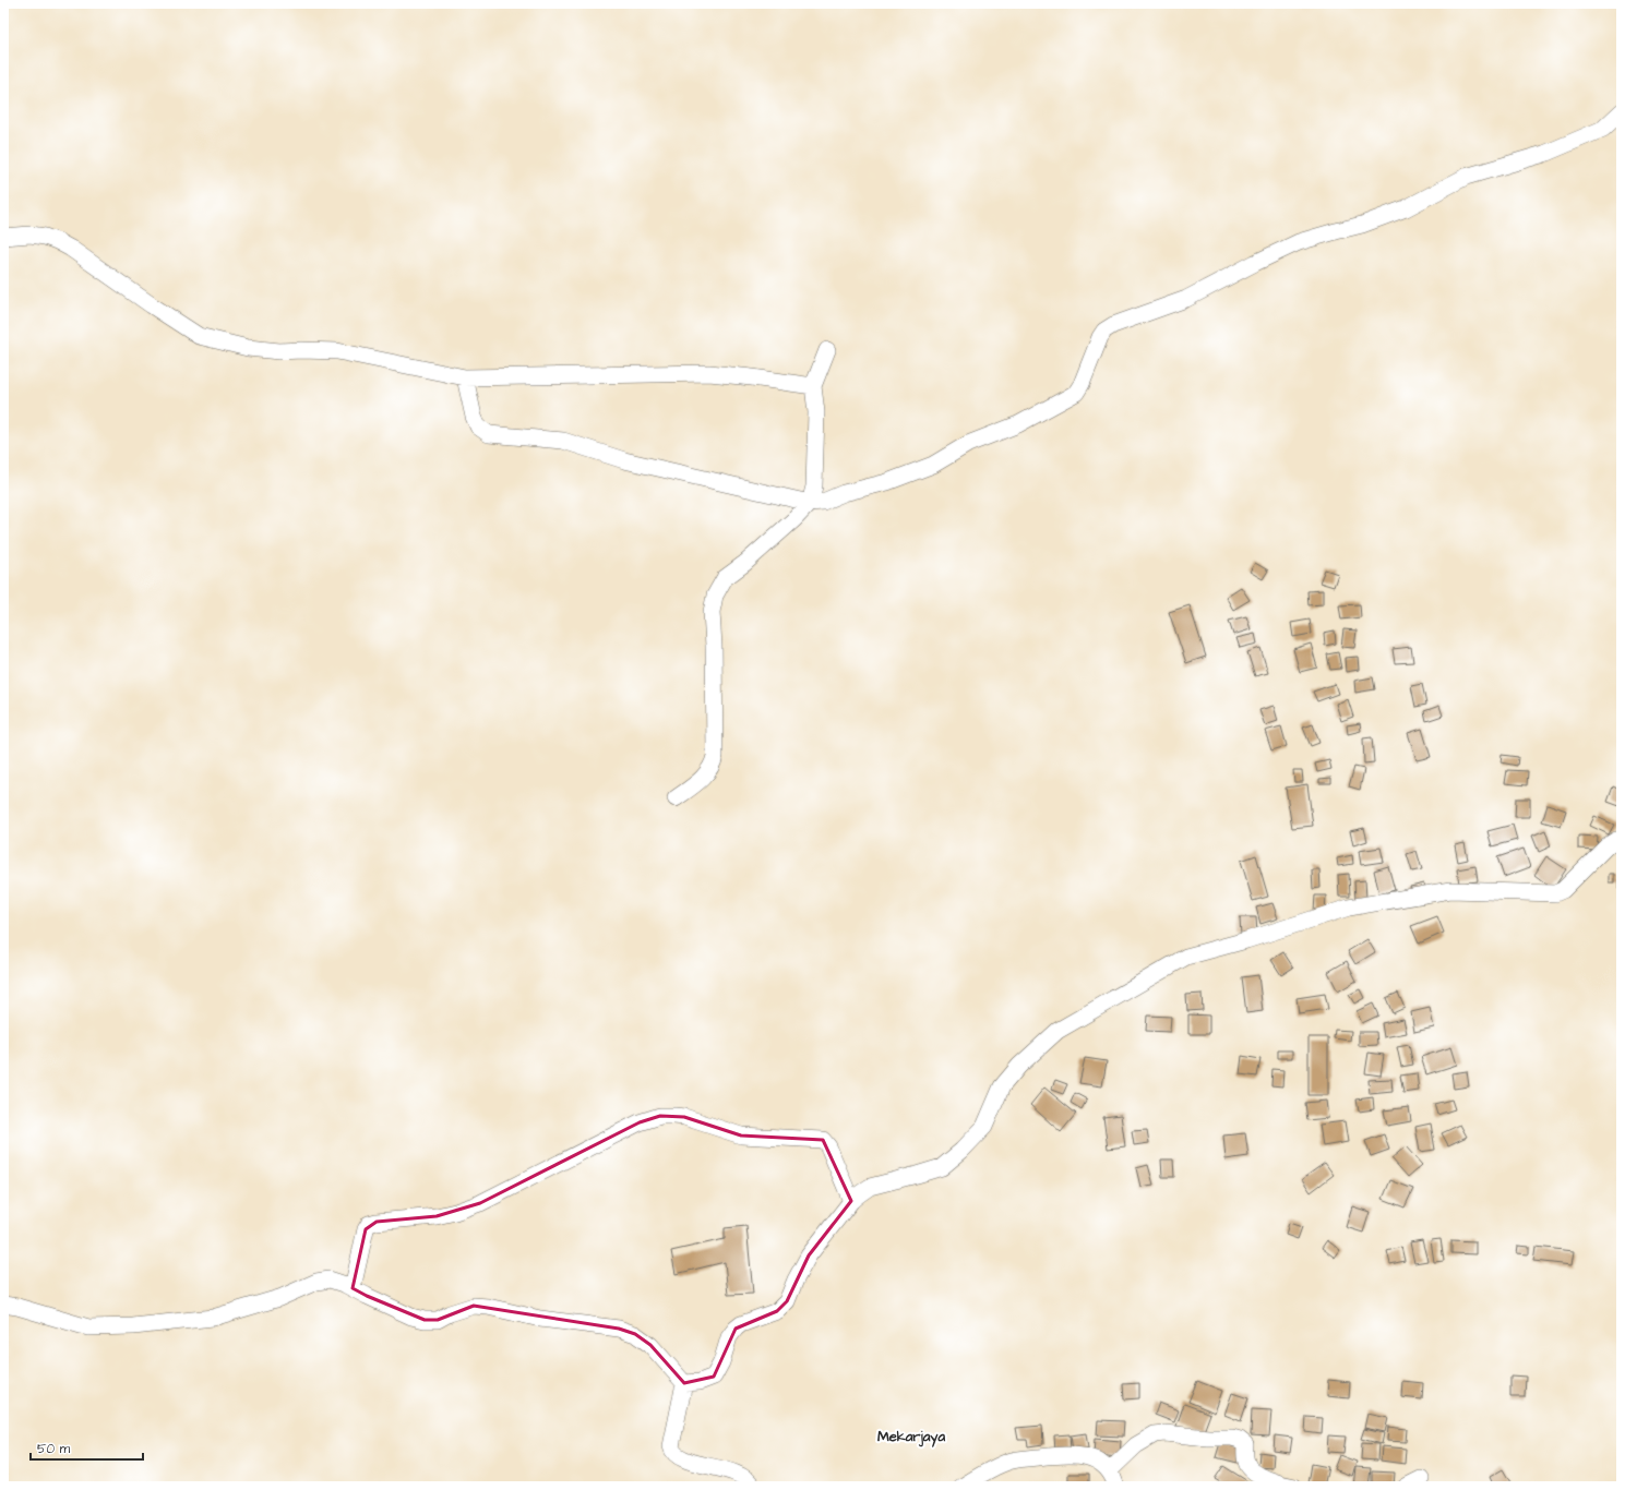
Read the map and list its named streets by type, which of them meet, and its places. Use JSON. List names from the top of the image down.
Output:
{
  "districts": ["Mekarjaya"],
  "scale_bar": "50 m"
}
